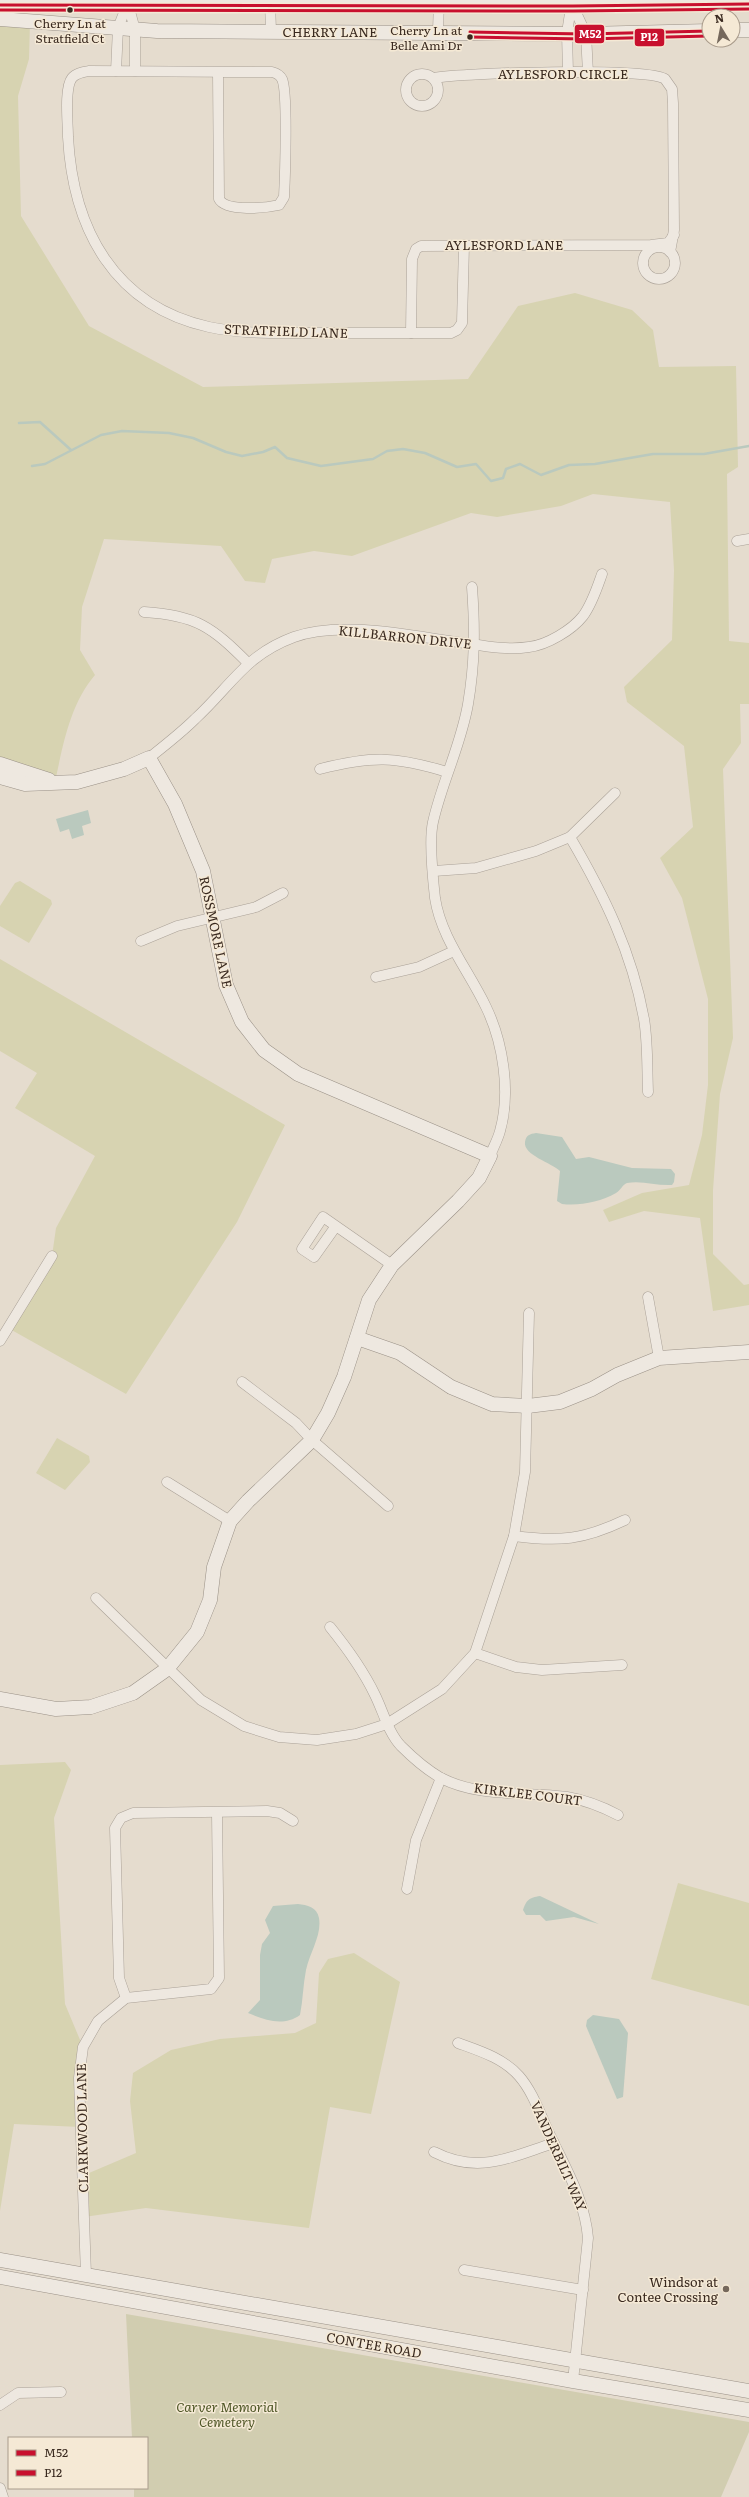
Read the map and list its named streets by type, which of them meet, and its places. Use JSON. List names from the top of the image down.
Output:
{
  "streets": {
    "street": [
      "CHERRY LANE",
      "AYLESFORD CIRCLE",
      "AYLESFORD LANE",
      "STRATFIELD LANE",
      "KILLBARRON DRIVE",
      "ROSSMORE LANE",
      "KIRKLEE COURT",
      "CLARKWOOD LANE",
      "VANDERBILT WAY",
      "CONTEE ROAD"
    ]
  },
  "crossings": [
    ["AYLESFORD CIRCLE", "AYLESFORD LANE"],
    ["AYLESFORD LANE", "STRATFIELD LANE"],
    ["KILLBARRON DRIVE", "ROSSMORE LANE"],
    ["CLARKWOOD LANE", "CONTEE ROAD"],
    ["VANDERBILT WAY", "CONTEE ROAD"]
  ],
  "parks": ["Carver Memorial Cemetery"],
  "places": ["Cherry Ln at Stratfield Ct", "Cherry Ln at Belle Ami Dr", "Windsor at Contee Crossing"],
  "lines": ["transit line M52", "transit line P12"],
  "legend": ["M52", "P12"],
  "north": "top"
}
